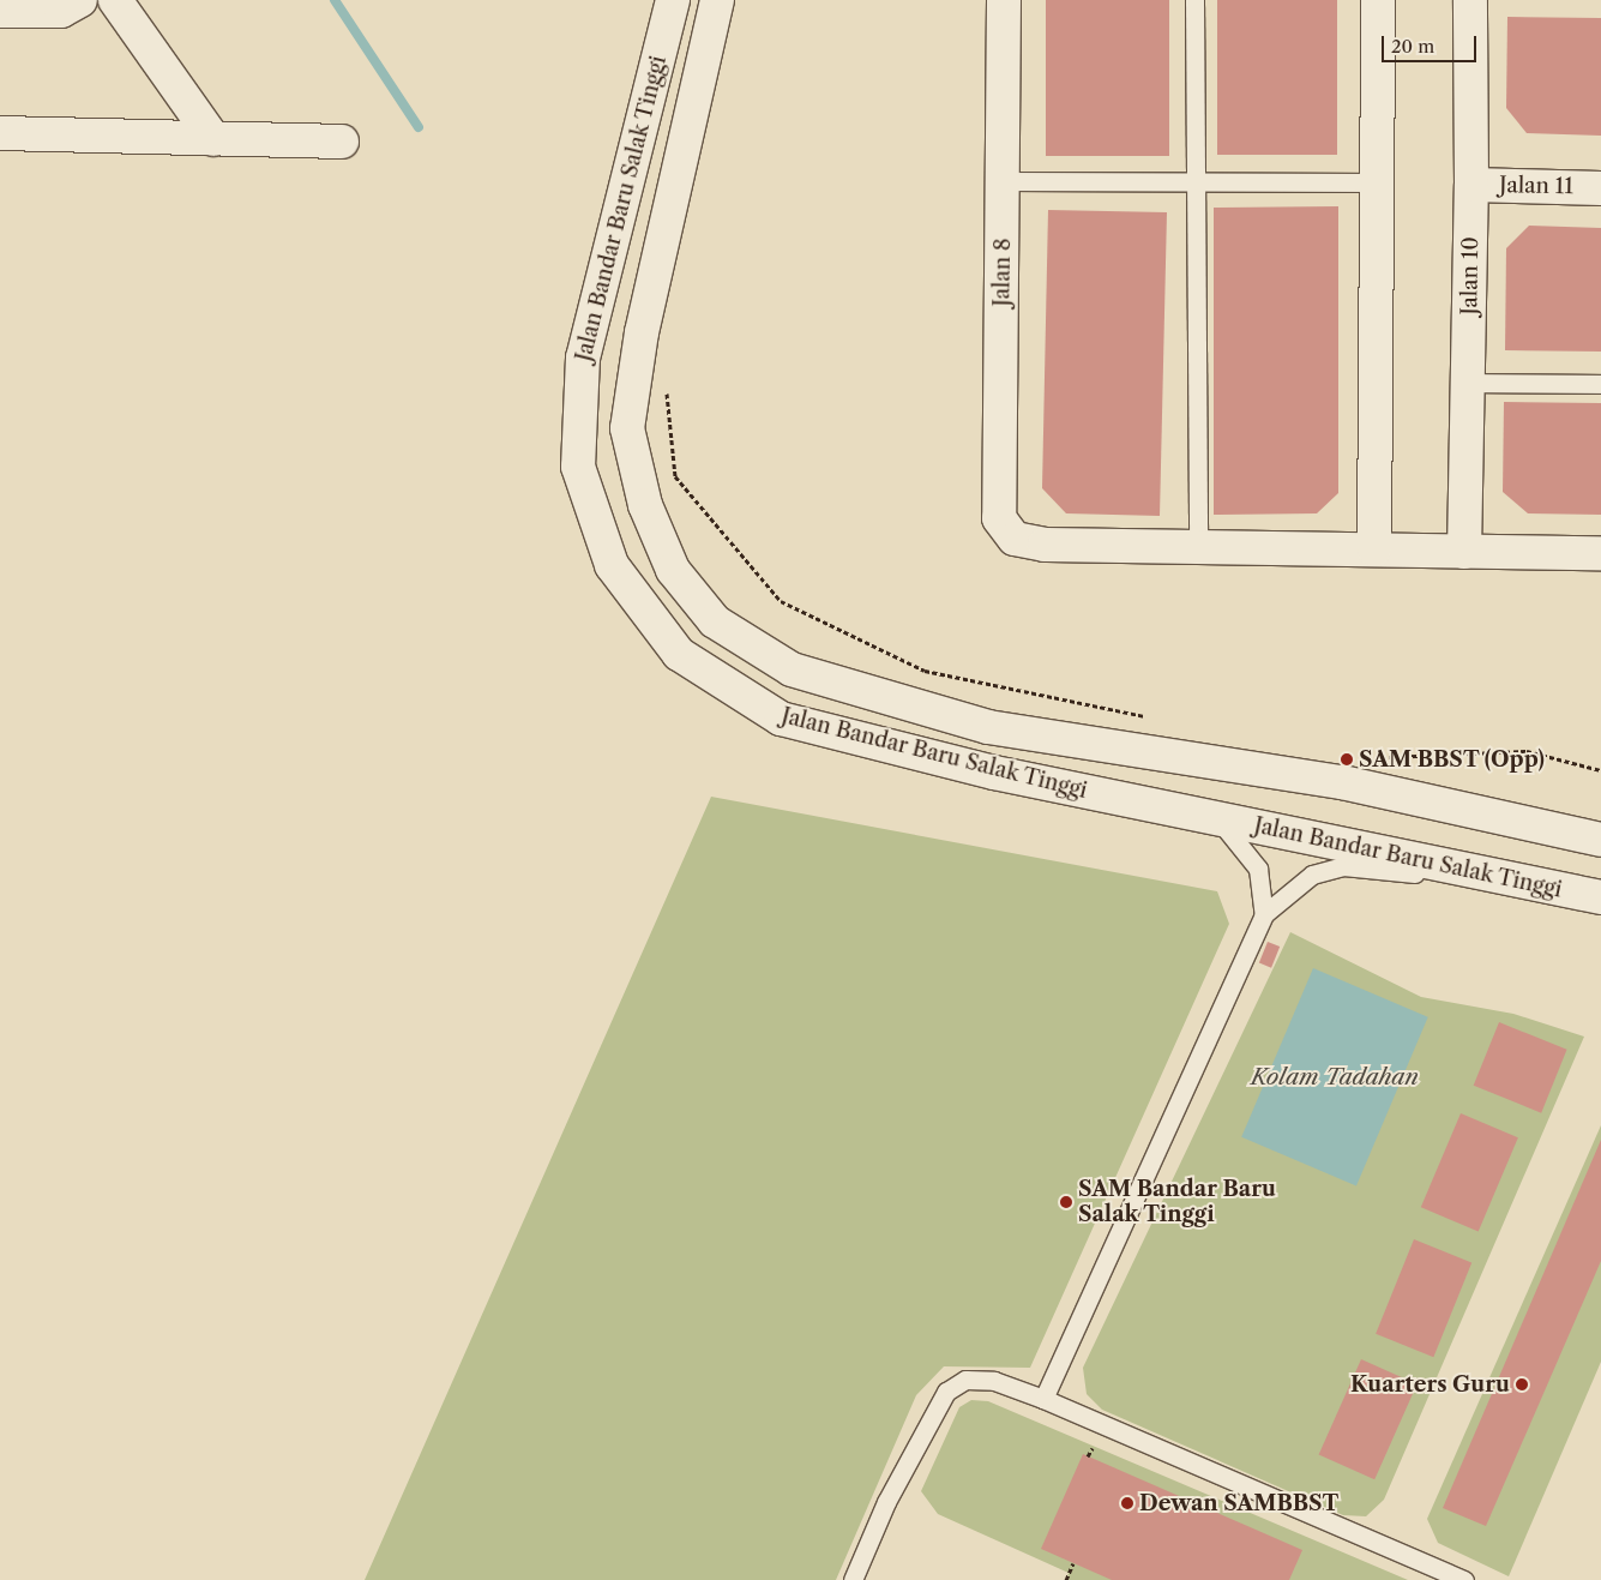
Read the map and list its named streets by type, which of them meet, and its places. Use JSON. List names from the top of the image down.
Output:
{
  "streets": {
    "main road": [
      "Jalan 11",
      "Jalan Bandar Baru Salak Tinggi",
      "Jalan 8",
      "Jalan 10"
    ]
  },
  "crossings": [
    ["Jalan 11", "Jalan 10"]
  ],
  "water": ["Kolam Tadahan"],
  "places": [
    "SAM BBST (Opp)",
    "SAM Bandar Baru Salak Tinggi",
    "Kuarters Guru",
    "Dewan SAMBBST"
  ],
  "scale_bar": "20 m"
}
